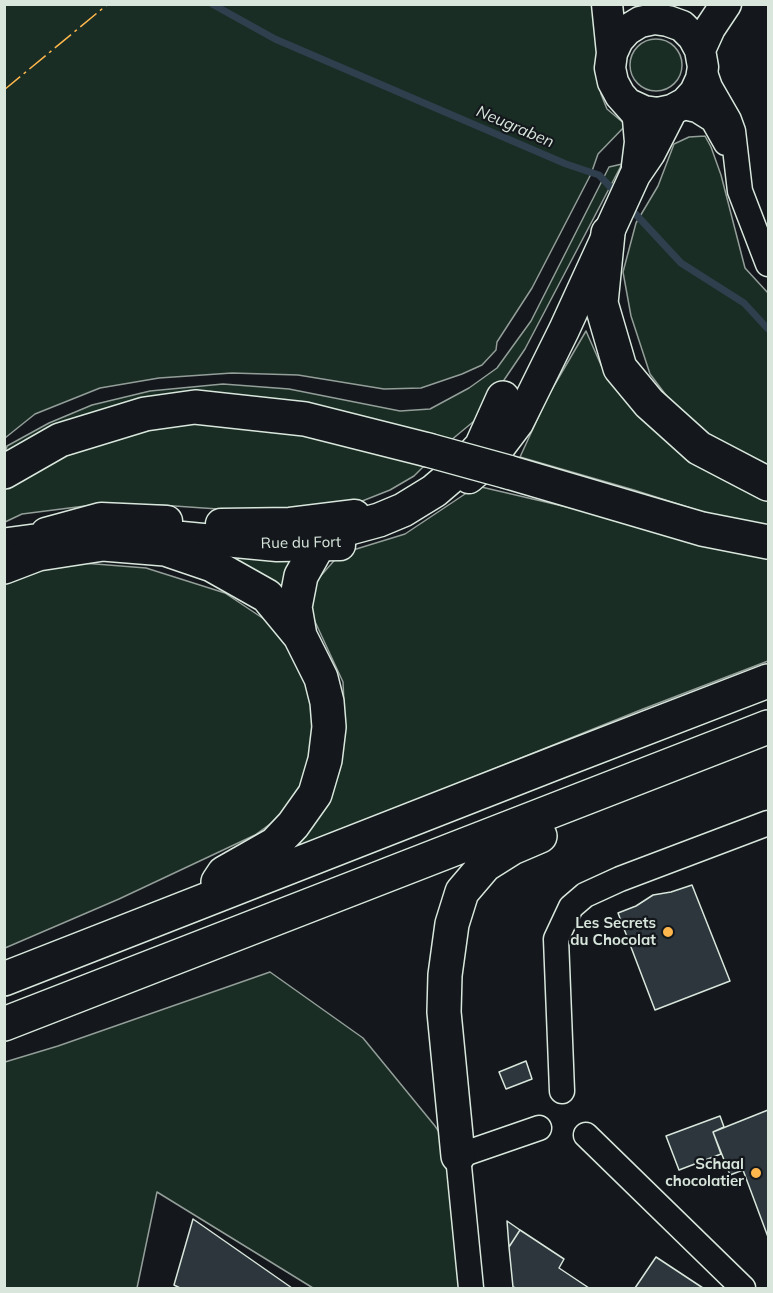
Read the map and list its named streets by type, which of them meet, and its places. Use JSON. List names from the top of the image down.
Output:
{
  "streets": {
    "main road": ["Rue du Fort"]
  },
  "water": ["Neugraben"],
  "places": ["Les Secrets du Chocolat", "Schaal chocolatier"]
}
